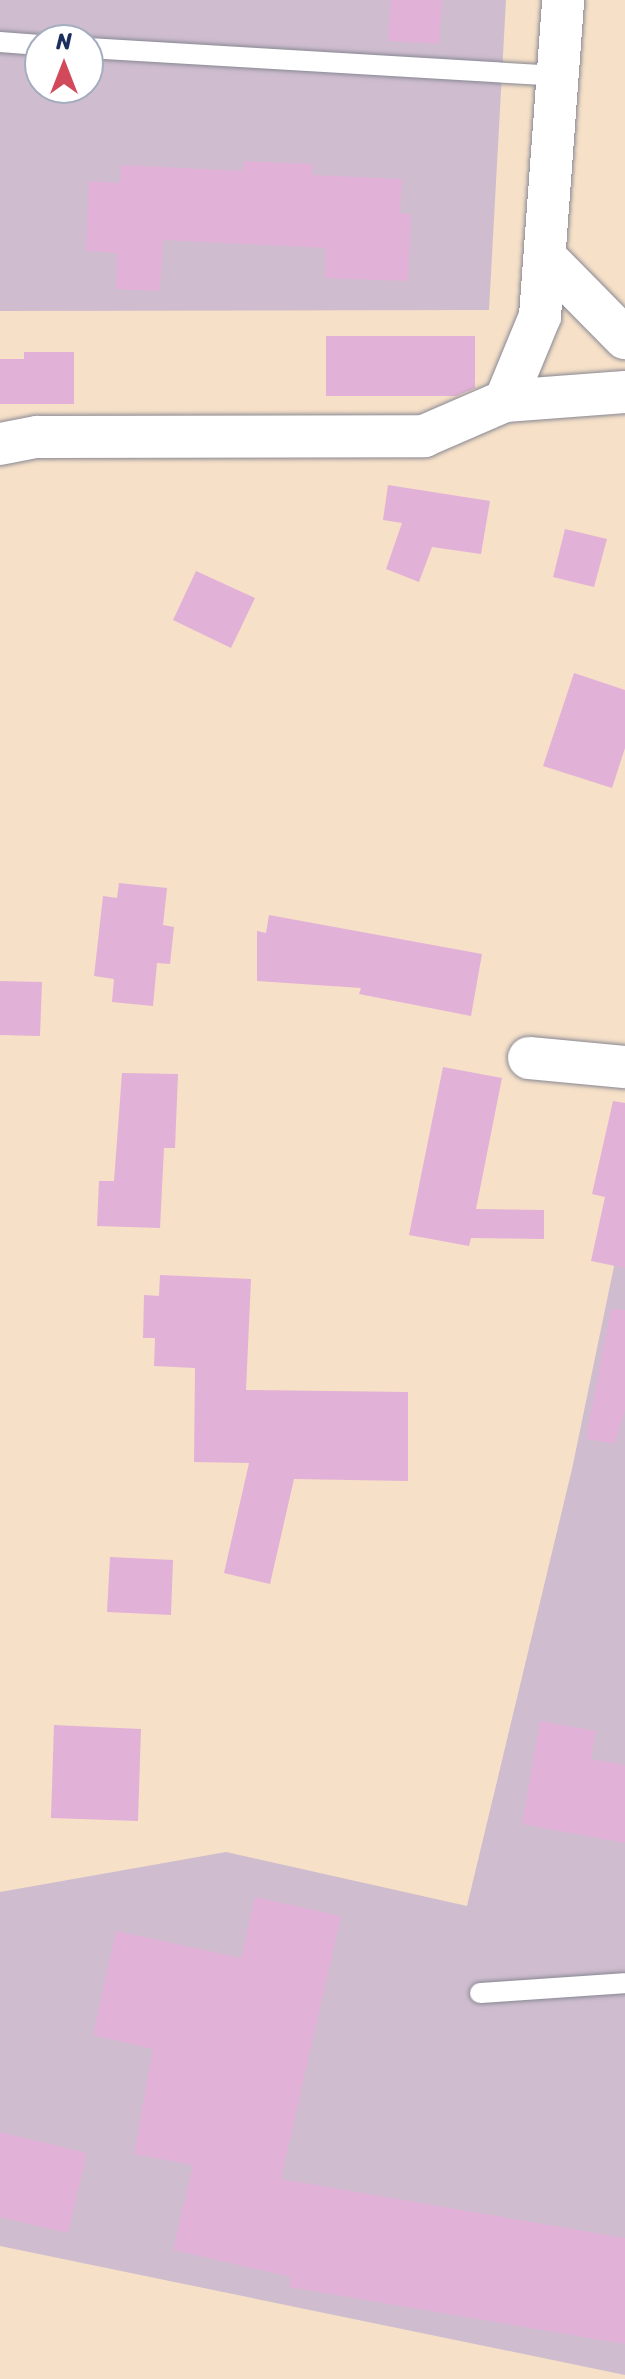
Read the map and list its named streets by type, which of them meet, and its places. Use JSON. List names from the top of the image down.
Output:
{
  "north": "top"
}
